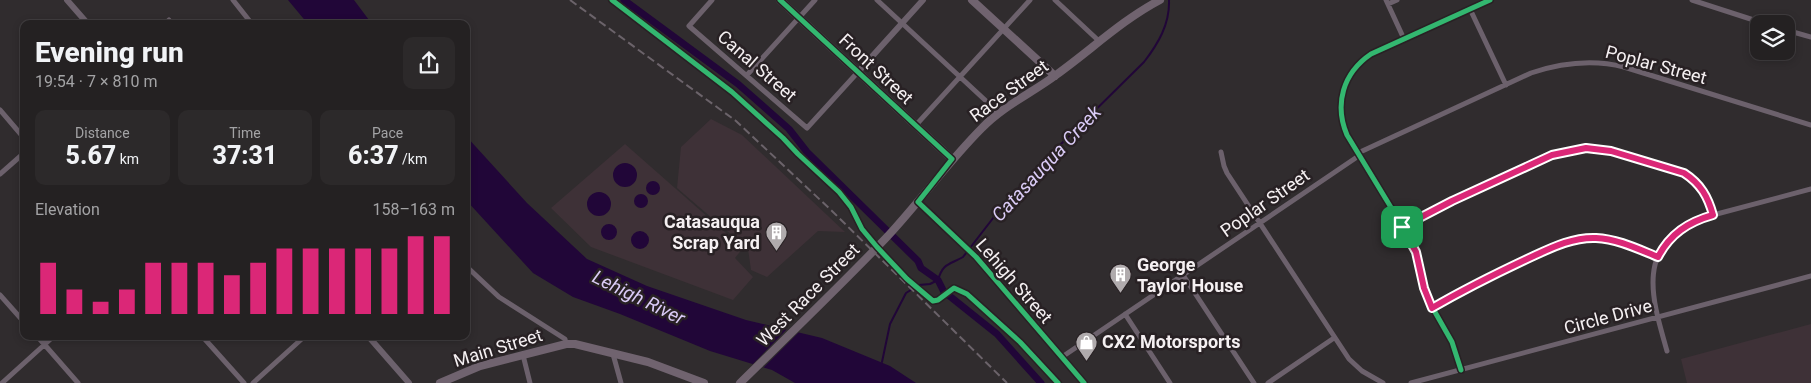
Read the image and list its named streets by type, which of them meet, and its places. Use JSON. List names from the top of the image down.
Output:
{
  "streets": {
    "main road": [
      "Front Street",
      "Race Street",
      "West Race Street",
      "Main Street"
    ],
    "street": [
      "Poplar Street",
      "Canal Street",
      "Lehigh Street",
      "Circle Drive"
    ]
  },
  "crossings": [
    ["Poplar Street", "Lehigh Street"],
    ["Canal Street", "Front Street"],
    ["Front Street", "Race Street"],
    ["Race Street", "Lehigh Street"],
    ["Race Street", "West Race Street"]
  ],
  "water": ["Catasauqua Creek", "Lehigh River"],
  "places": {
    "building": ["Catasauqua Scrap Yard", "George Taylor House"],
    "shop": ["CX2 Motorsports"]
  },
  "page": {
    "heading": ["Evening run", "19:54 · 7 × 810 m"],
    "stats": [
      ["Distance", "5.67 km"],
      ["Time", "37:31"],
      ["Pace", "6:37 /km"]
    ],
    "chart": ["Elevation", "158–163 m"]
  }
}
